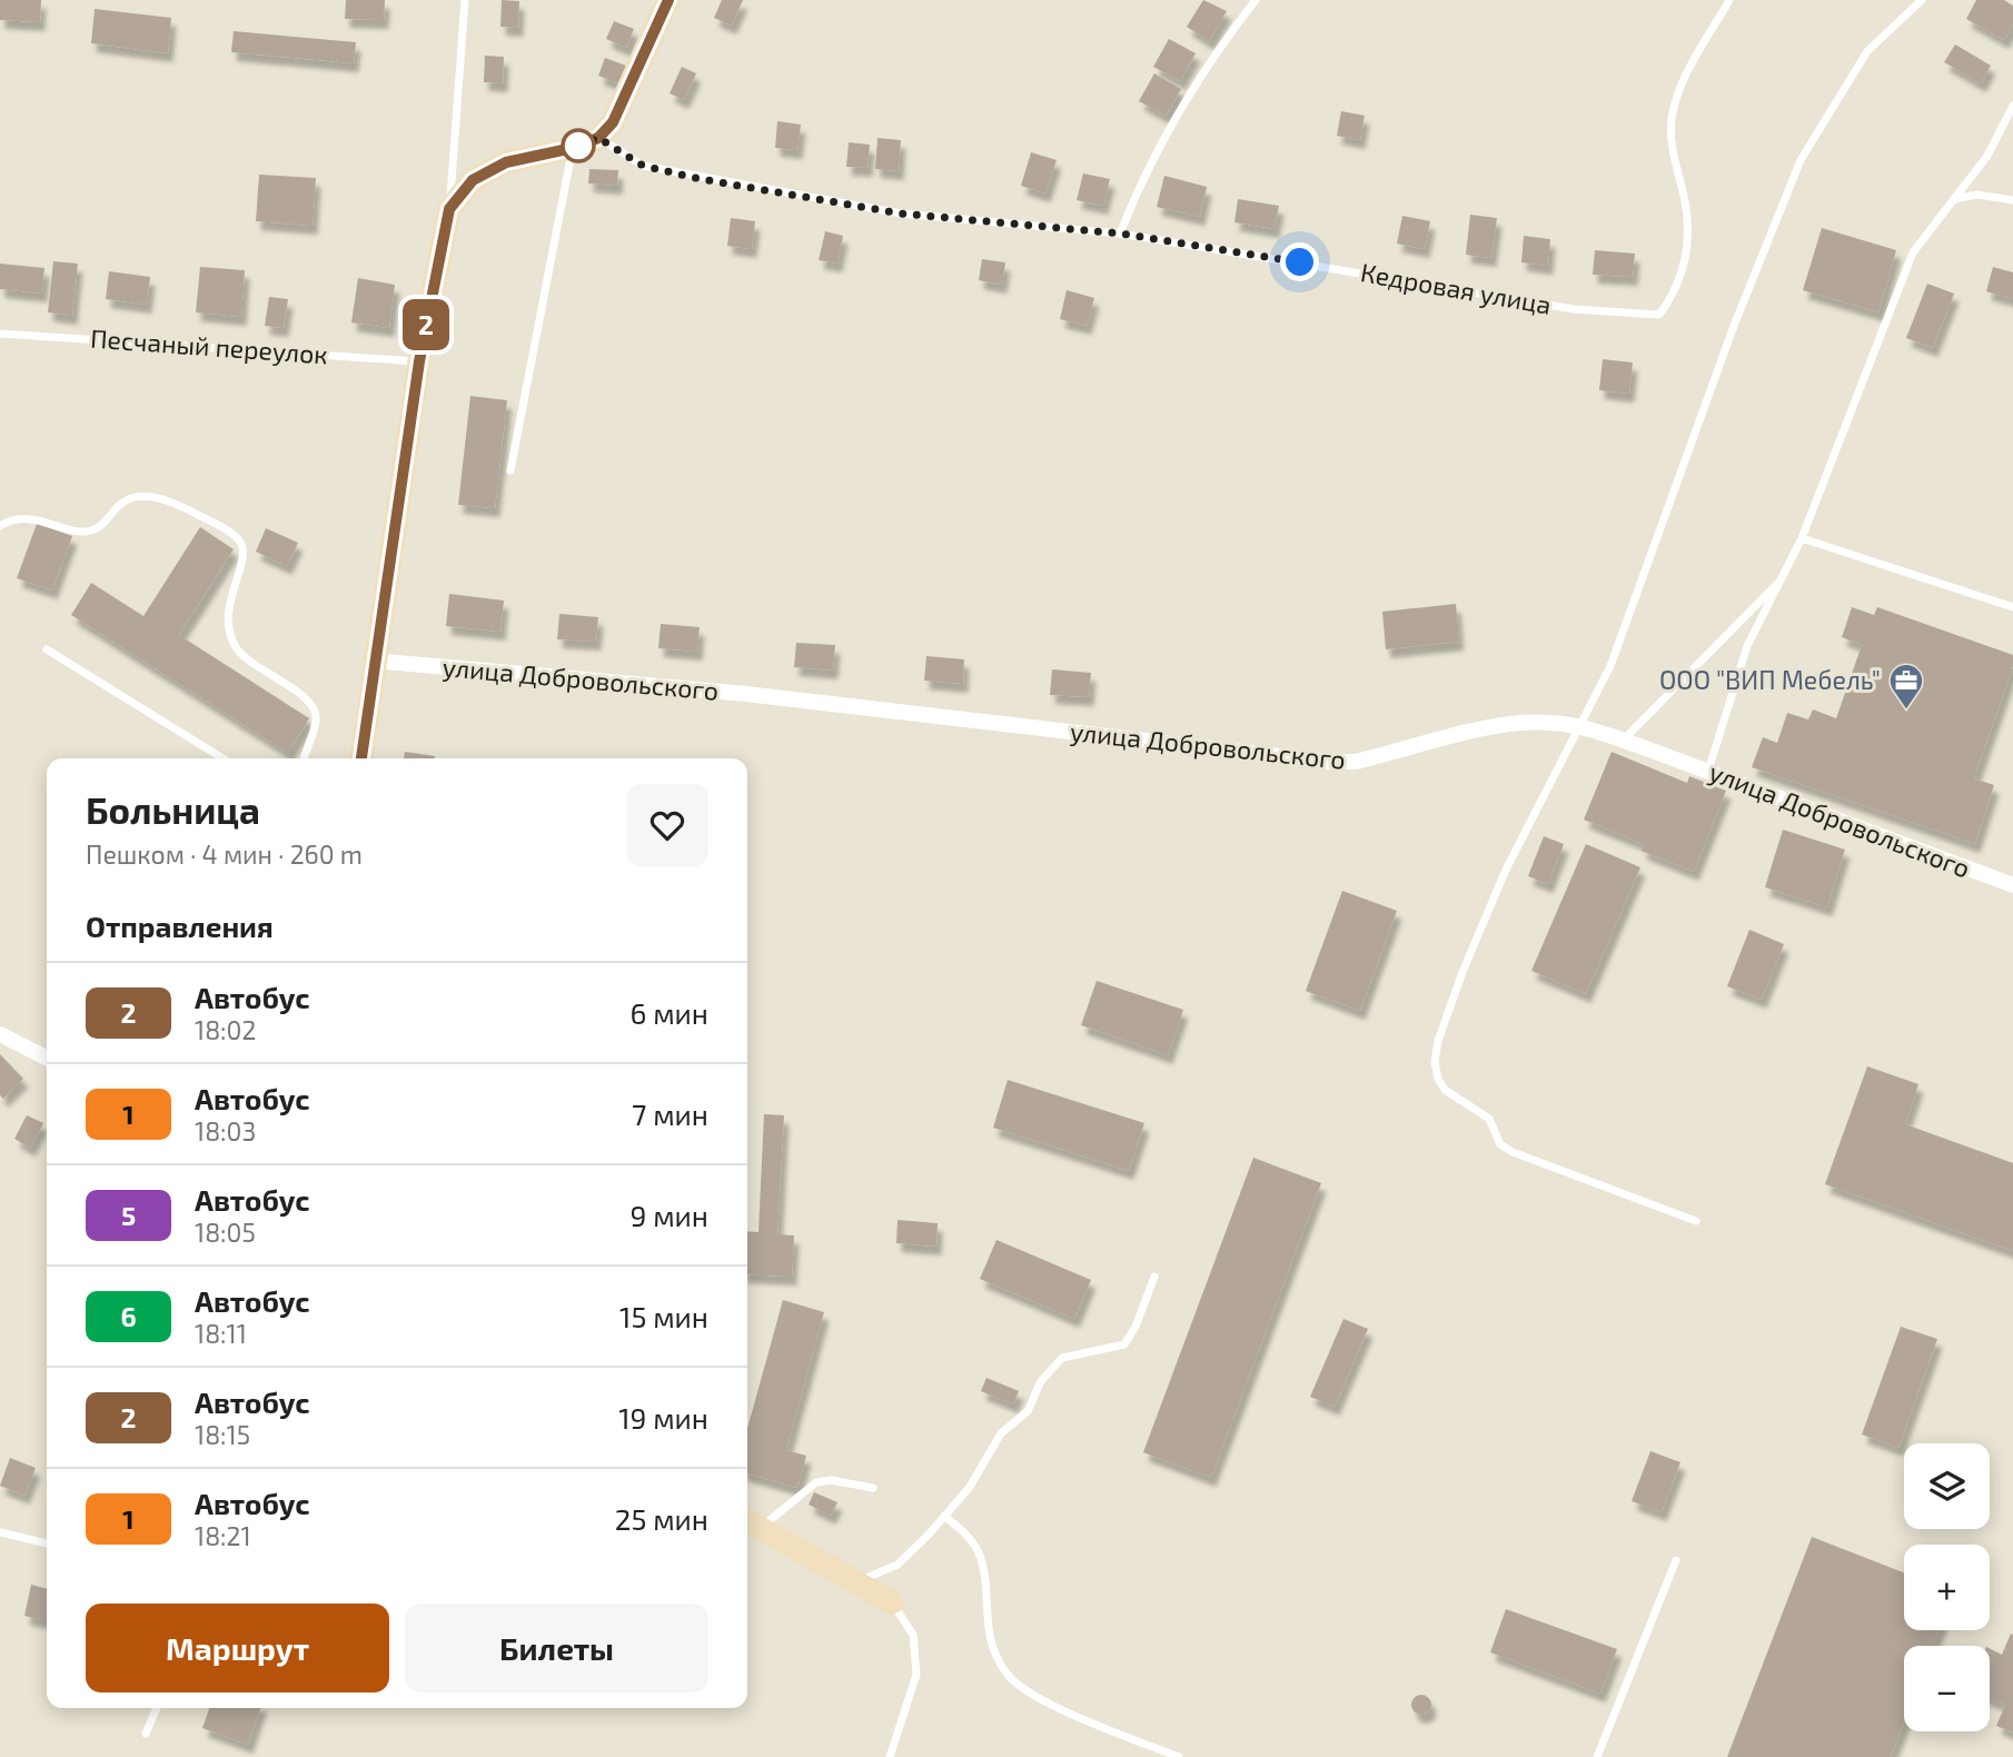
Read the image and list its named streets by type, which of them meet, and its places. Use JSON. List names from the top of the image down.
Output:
{
  "streets": {
    "street": ["улица Добровольского"],
    "lane": ["Кедровая улица", "Песчаный переулок"]
  },
  "places": {
    "office": ["ООО \"ВИП Мебель\""]
  },
  "lines": ["bus line 2"],
  "page": {
    "on_map": "2",
    "heading": [
      ["Больница", "Пешком · 4 мин · 260 m"],
      "Отправления"
    ],
    "list": [
      {
        "mark": "2",
        "name": "Автобус",
        "note": "18:02",
        "value": "6 мин"
      },
      {
        "mark": "1",
        "name": "Автобус",
        "note": "18:03",
        "value": "7 мин"
      },
      {
        "mark": "5",
        "name": "Автобус",
        "note": "18:05",
        "value": "9 мин"
      },
      {
        "mark": "6",
        "name": "Автобус",
        "note": "18:11",
        "value": "15 мин"
      },
      {
        "mark": "2",
        "name": "Автобус",
        "note": "18:15",
        "value": "19 мин"
      },
      {
        "mark": "1",
        "name": "Автобус",
        "note": "18:21",
        "value": "25 мин"
      }
    ],
    "map_buttons": ["+", "−"],
    "buttons": ["Маршрут", "Билеты"]
  }
}
